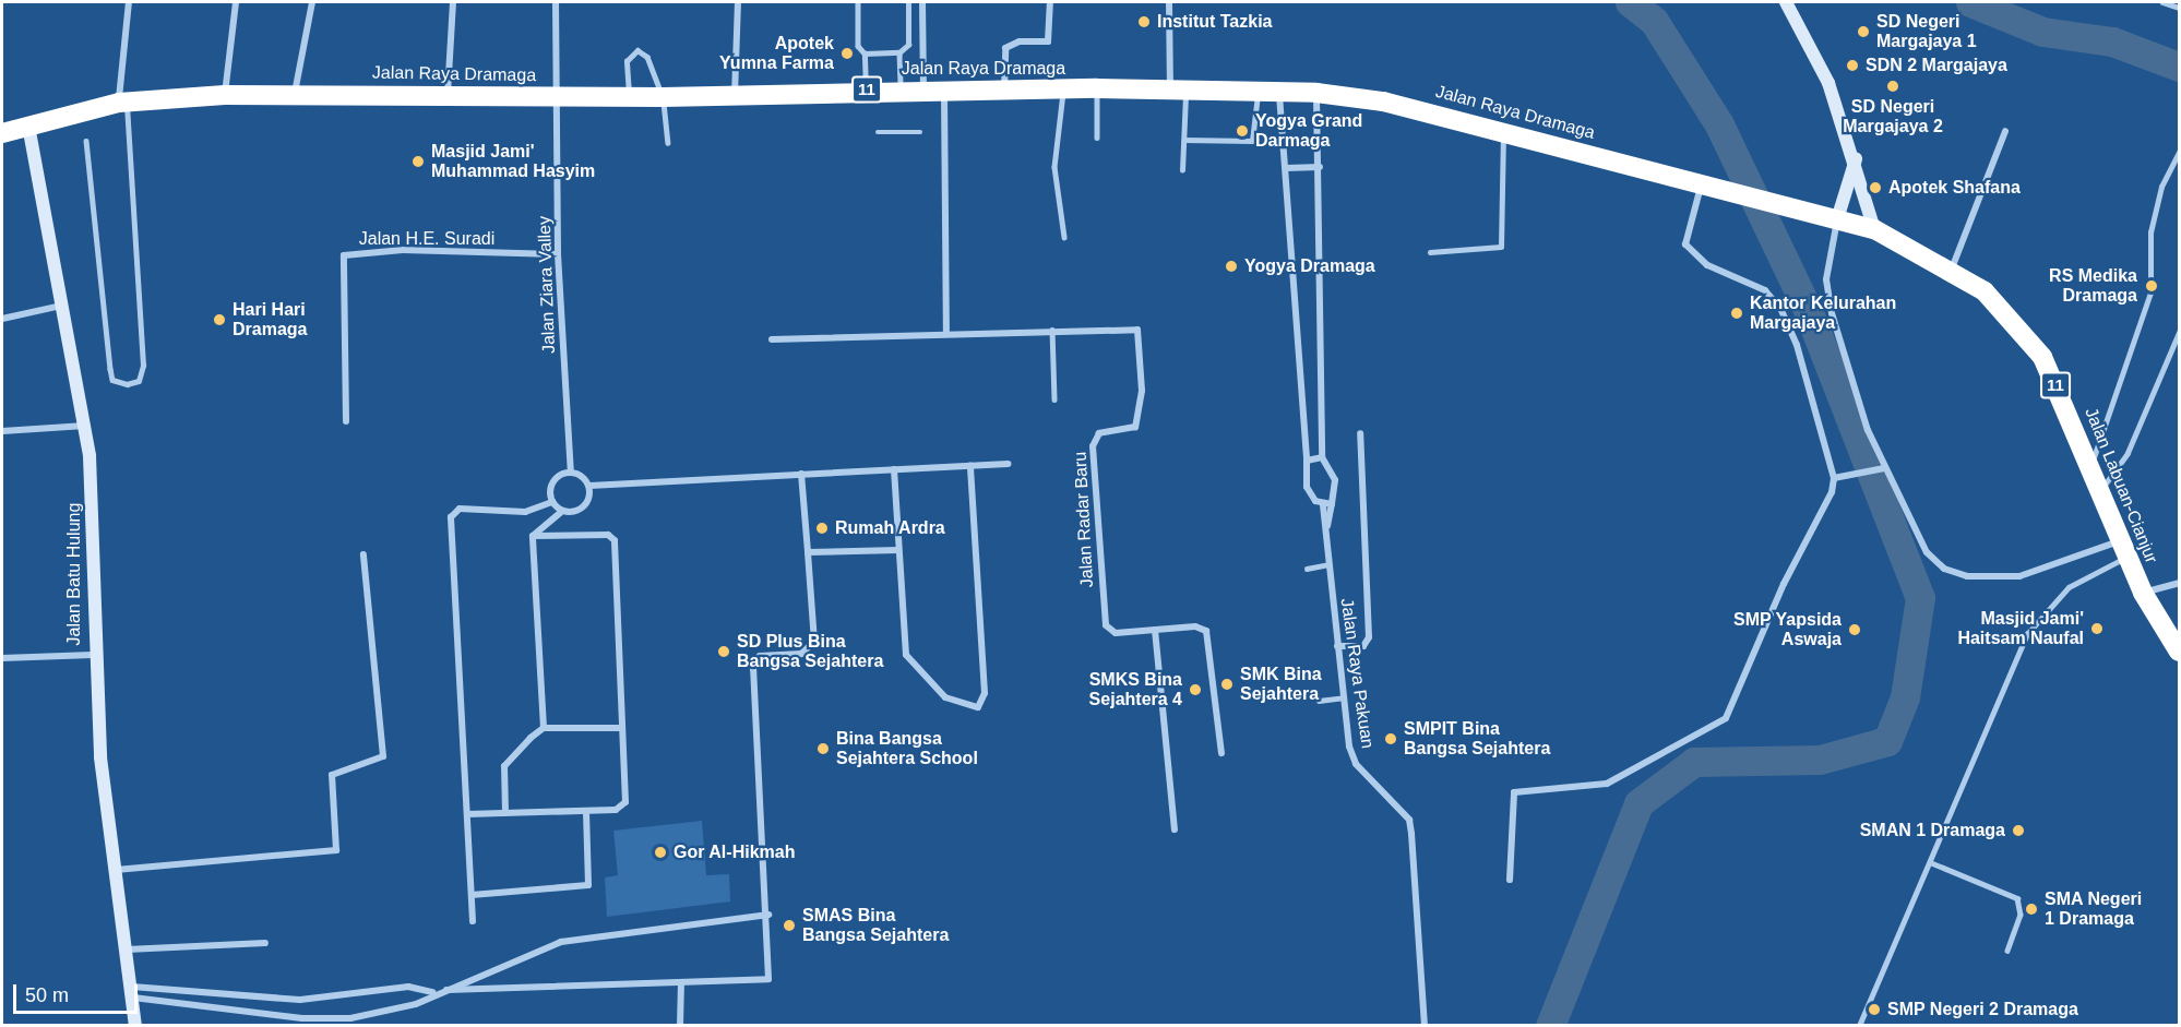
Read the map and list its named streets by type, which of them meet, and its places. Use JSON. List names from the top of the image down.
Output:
{
  "streets": {
    "highway": ["Jalan Raya Dramaga", "11", "Jalan Labuan-Cianjur"],
    "street": [
      "Jalan H.E. Suradi",
      "Jalan Ziara Valley",
      "Jalan Radar Baru",
      "Jalan Batu Hulung",
      "Jalan Raya Pakuan"
    ]
  },
  "crossings": [
    ["Jalan Raya Dramaga", "Jalan Ziara Valley"],
    ["Jalan Raya Dramaga", "Jalan Labuan-Cianjur"],
    ["Jalan Raya Dramaga", "Jalan Batu Hulung"],
    ["Jalan H.E. Suradi", "Jalan Ziara Valley"]
  ],
  "places": [
    "Institut Tazkia",
    "SD Negeri Margajaya 1",
    "Apotek Yumna Farma",
    "SDN 2 Margajaya",
    "SD Negeri Margajaya 2",
    "Yogya Grand Darmaga",
    "Masjid Jami' Muhammad Hasyim",
    "Apotek Shafana",
    "Yogya Dramaga",
    "RS Medika Dramaga",
    "Kantor Kelurahan Margajaya",
    "Hari Hari Dramaga",
    "Rumah Ardra",
    "Masjid Jami' Haitsam Naufal",
    "SMP Yapsida Aswaja",
    "SD Plus Bina Bangsa Sejahtera",
    "SMK Bina Sejahtera",
    "SMKS Bina Sejahtera 4",
    "SMPIT Bina Bangsa Sejahtera",
    "Bina Bangsa Sejahtera School",
    "SMAN 1 Dramaga",
    "Gor Al-Hikmah",
    "SMA Negeri 1 Dramaga",
    "SMAS Bina Bangsa Sejahtera",
    "SMP Negeri 2 Dramaga"
  ],
  "scale_bar": "50 m"
}
